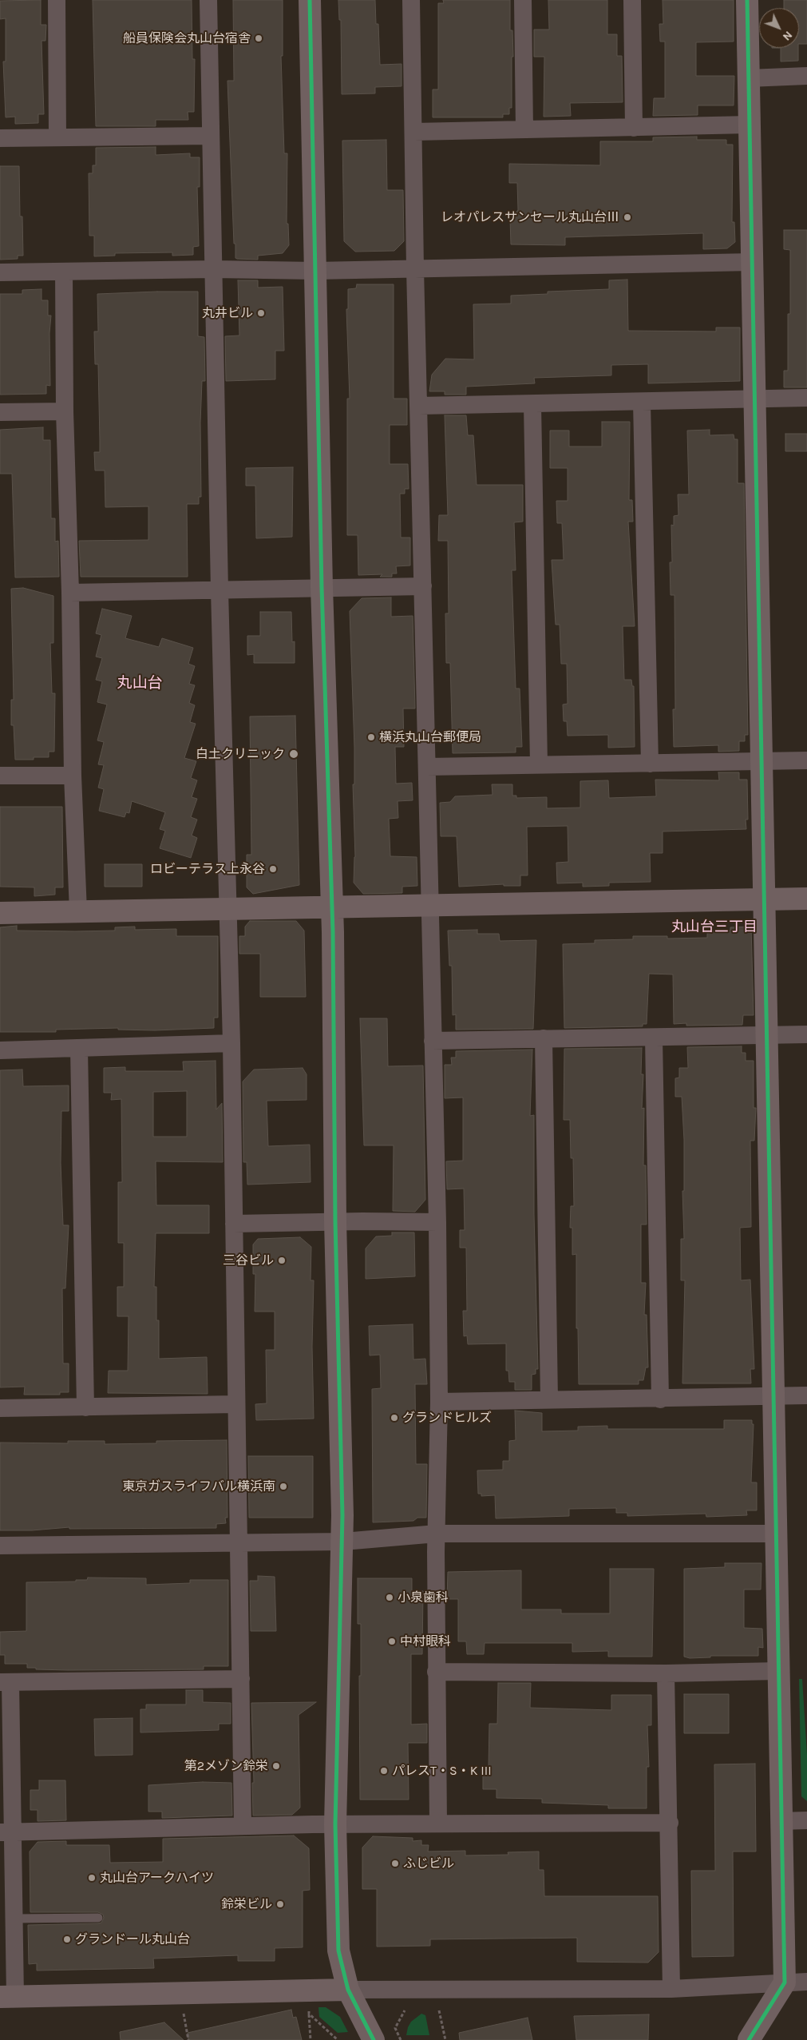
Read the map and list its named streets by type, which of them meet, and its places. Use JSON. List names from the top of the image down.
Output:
{
  "districts": ["丸山台", "丸山台三丁目"],
  "places": [
    "船員保険会丸山台宿舎",
    "レオパレスサンセール丸山台Ⅲ",
    "丸井ビル",
    "横浜丸山台郵便局",
    "白土クリニック",
    "ロビーテラス上永谷",
    "三谷ビル",
    "グランドヒルズ",
    "東京ガスライフバル横浜南",
    "小泉歯科",
    "中村眼科",
    "第2メゾン鈴栄",
    "パレスT・S・K III",
    "ふじビル",
    "丸山台アークハイツ",
    "鈴栄ビル",
    "グランドール丸山台"
  ],
  "north": "bottom right"
}
